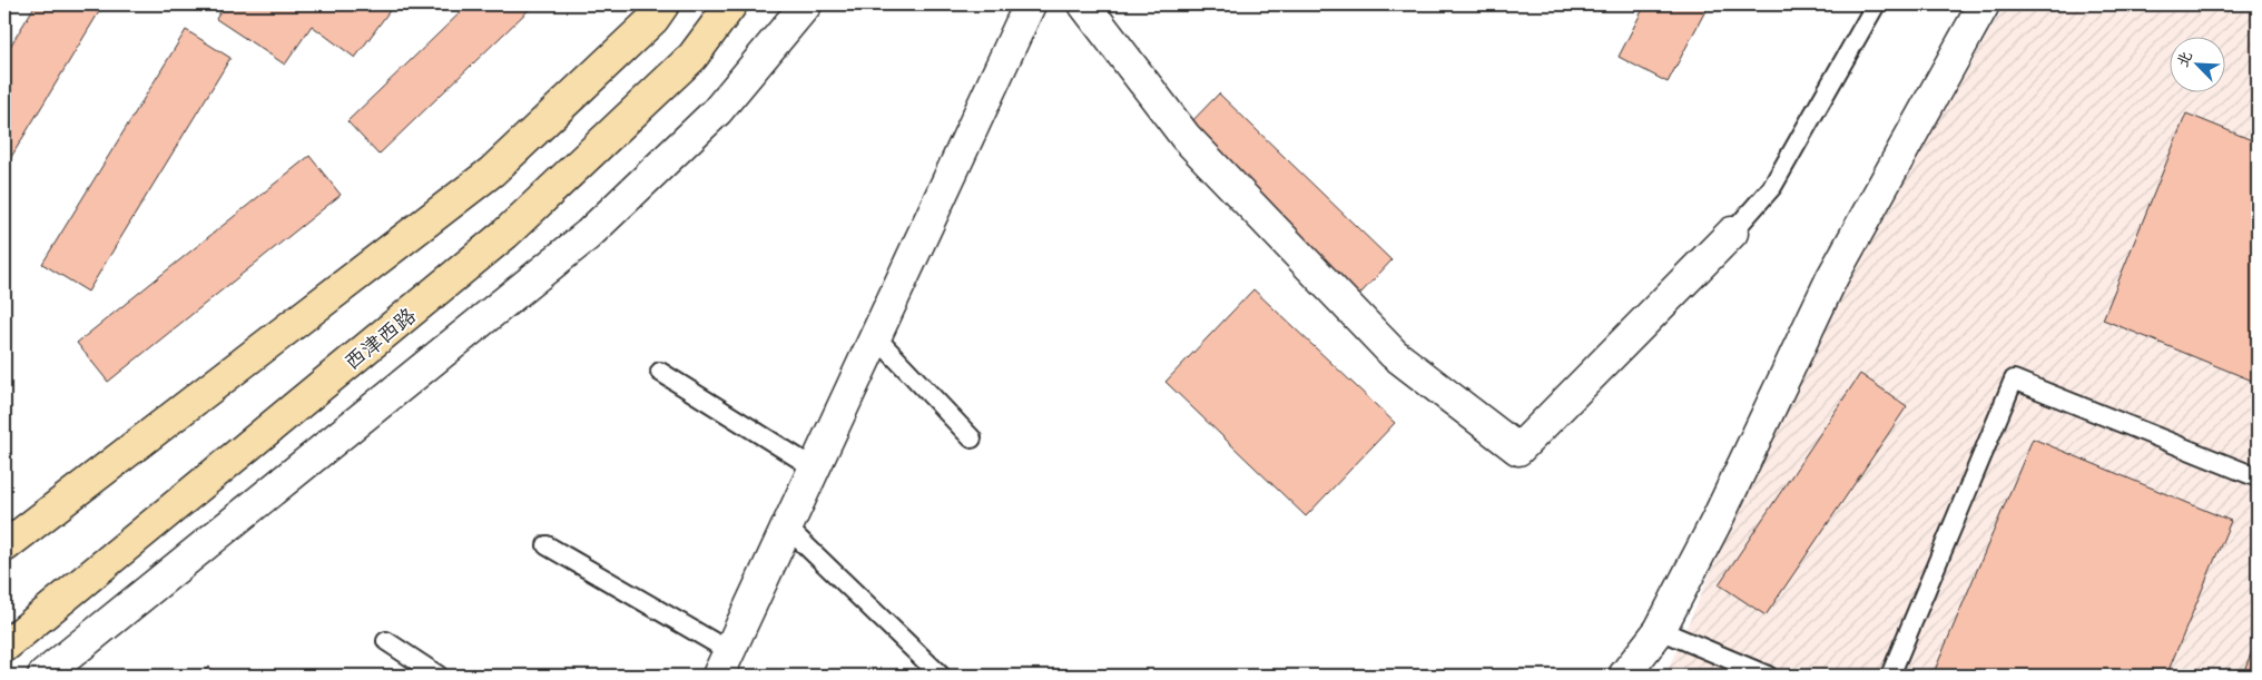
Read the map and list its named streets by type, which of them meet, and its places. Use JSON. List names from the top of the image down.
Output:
{
  "streets": {
    "main road": ["西津西路"]
  },
  "north": "top left"
}
